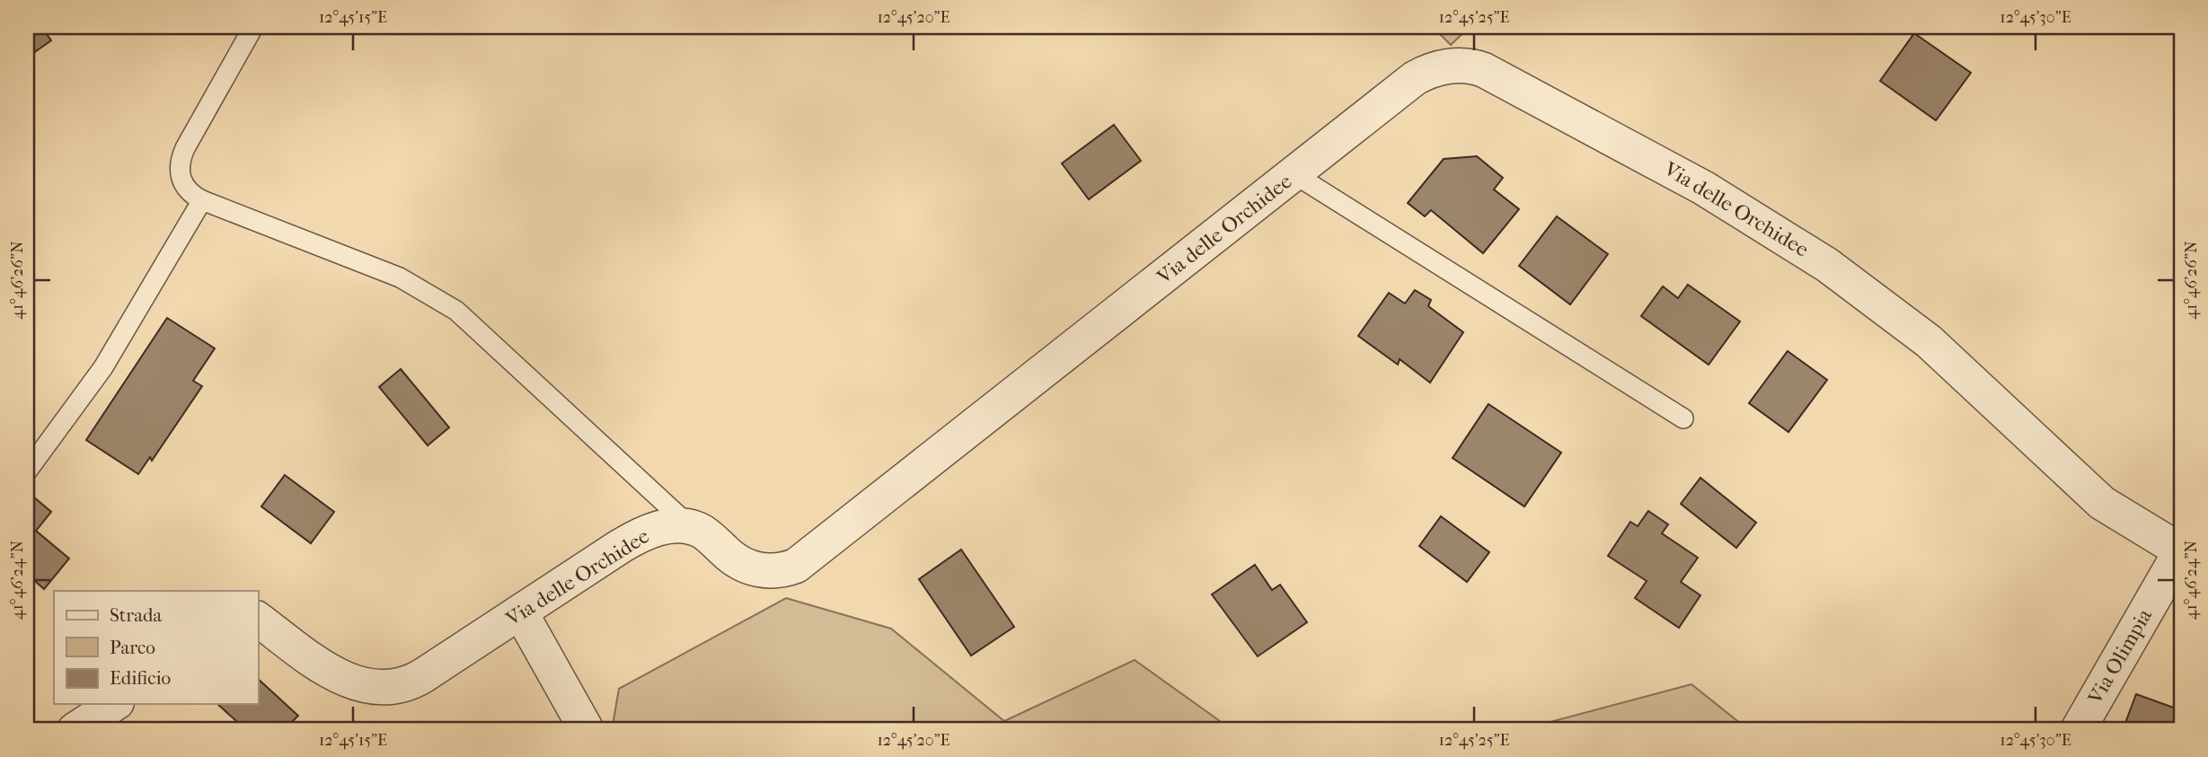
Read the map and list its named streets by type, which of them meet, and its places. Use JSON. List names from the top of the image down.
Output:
{
  "streets": {
    "street": ["Via delle Orchidee", "Via Olimpia"]
  },
  "crossings": [
    ["Via delle Orchidee", "Via Olimpia"]
  ],
  "legend": ["Strada", "Parco", "Edificio"],
  "coordinates": [
    "12°45'15\"E",
    "12°45'20\"E",
    "12°45'25\"E",
    "12°45'30\"E",
    "41°46'26\"N",
    "41°46'24\"N"
  ]
}
